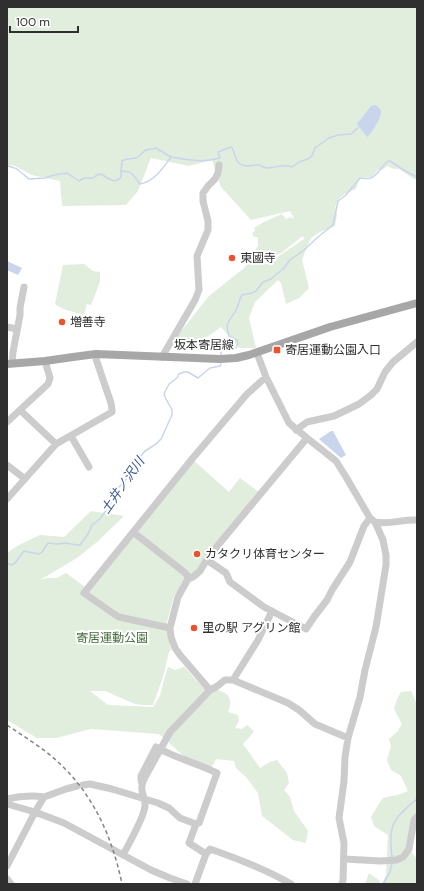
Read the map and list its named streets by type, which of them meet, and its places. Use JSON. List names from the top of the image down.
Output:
{
  "streets": {
    "main road": ["坂本寄居線"]
  },
  "water": ["土井ノ沢川"],
  "parks": ["寄居運動公園"],
  "places": {
    "other": [
      "東國寺",
      "増善寺",
      "カタクリ体育センター",
      "里の駅 アグリン館"
    ],
    "transit": ["寄居運動公園入口"]
  },
  "scale_bar": "100 m"
}
